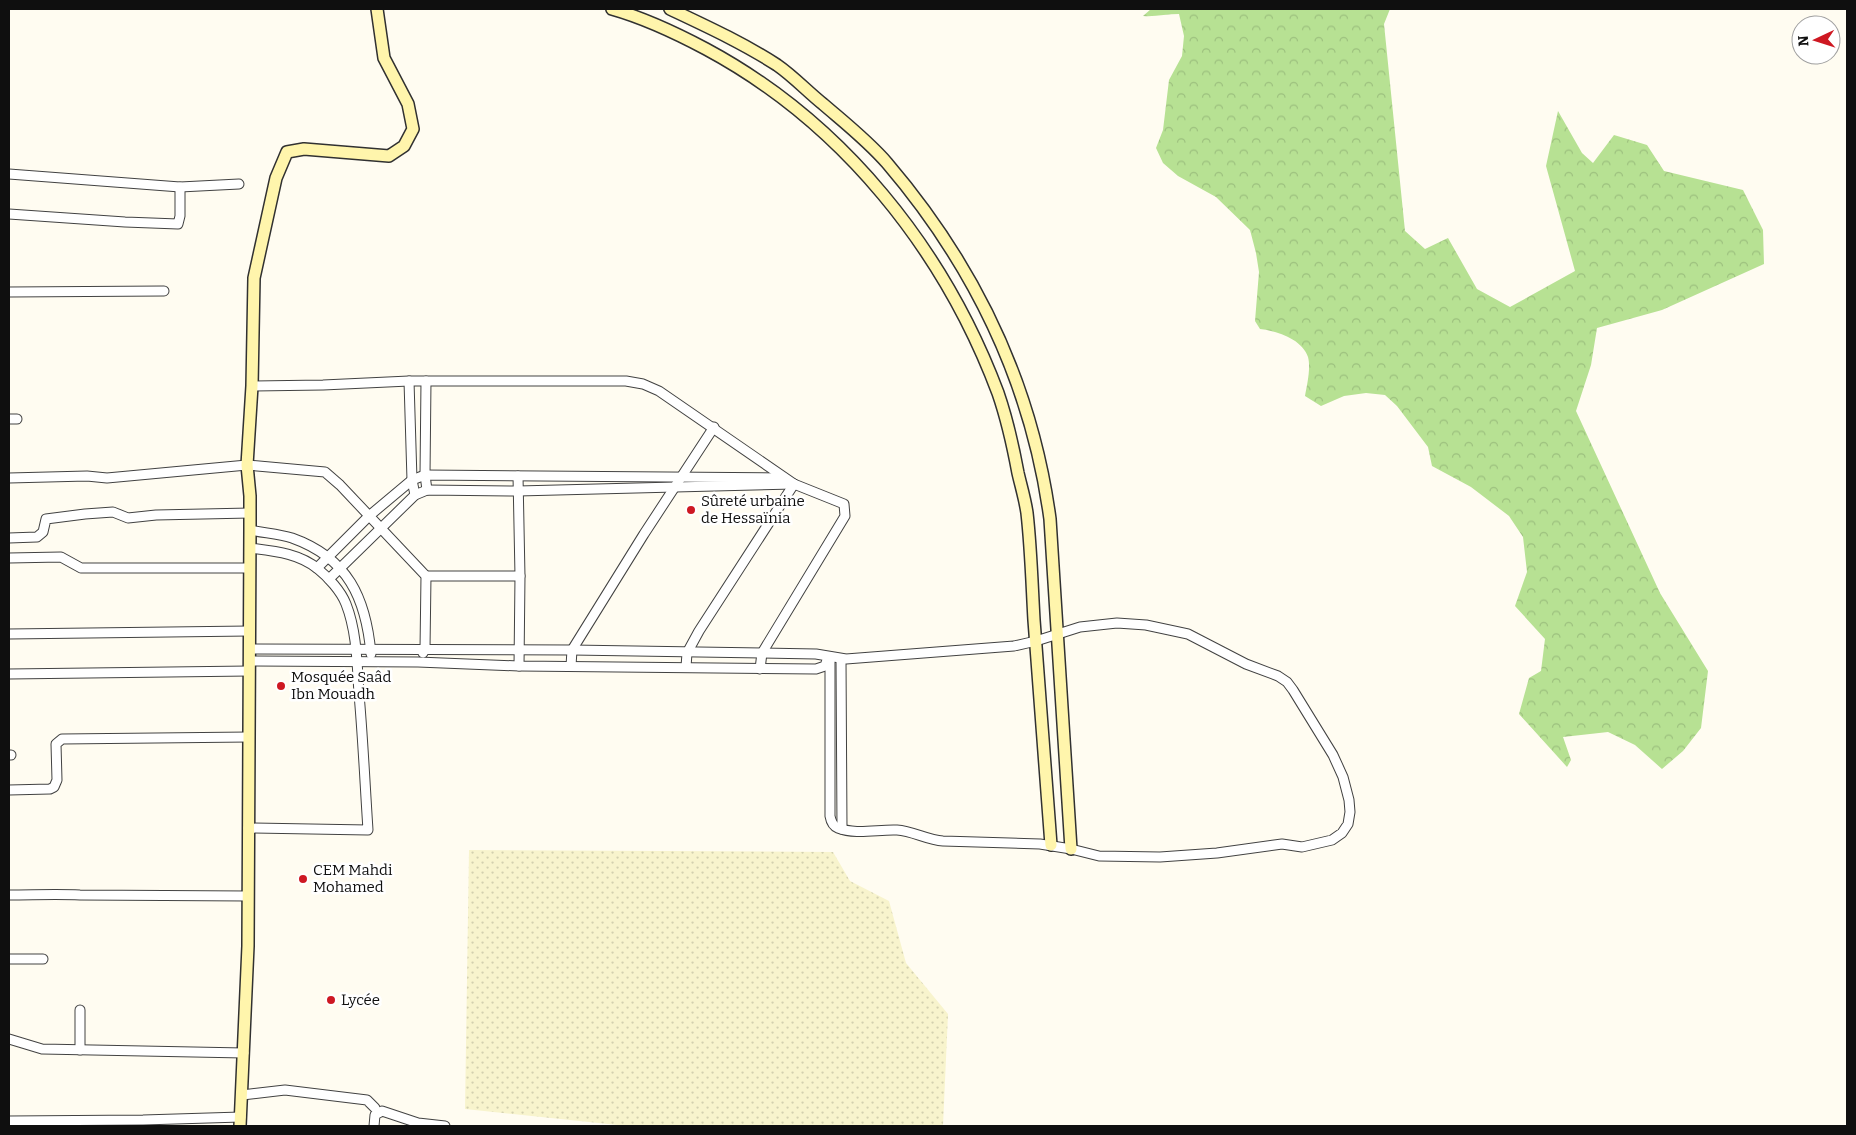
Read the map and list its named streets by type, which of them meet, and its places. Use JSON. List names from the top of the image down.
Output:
{
  "places": [
    "Sûreté urbaine de Hessaïnia",
    "Mosquée Saâd Ibn Mouadh",
    "CEM Mahdi Mohamed",
    "Lycée"
  ],
  "north": "left"
}
